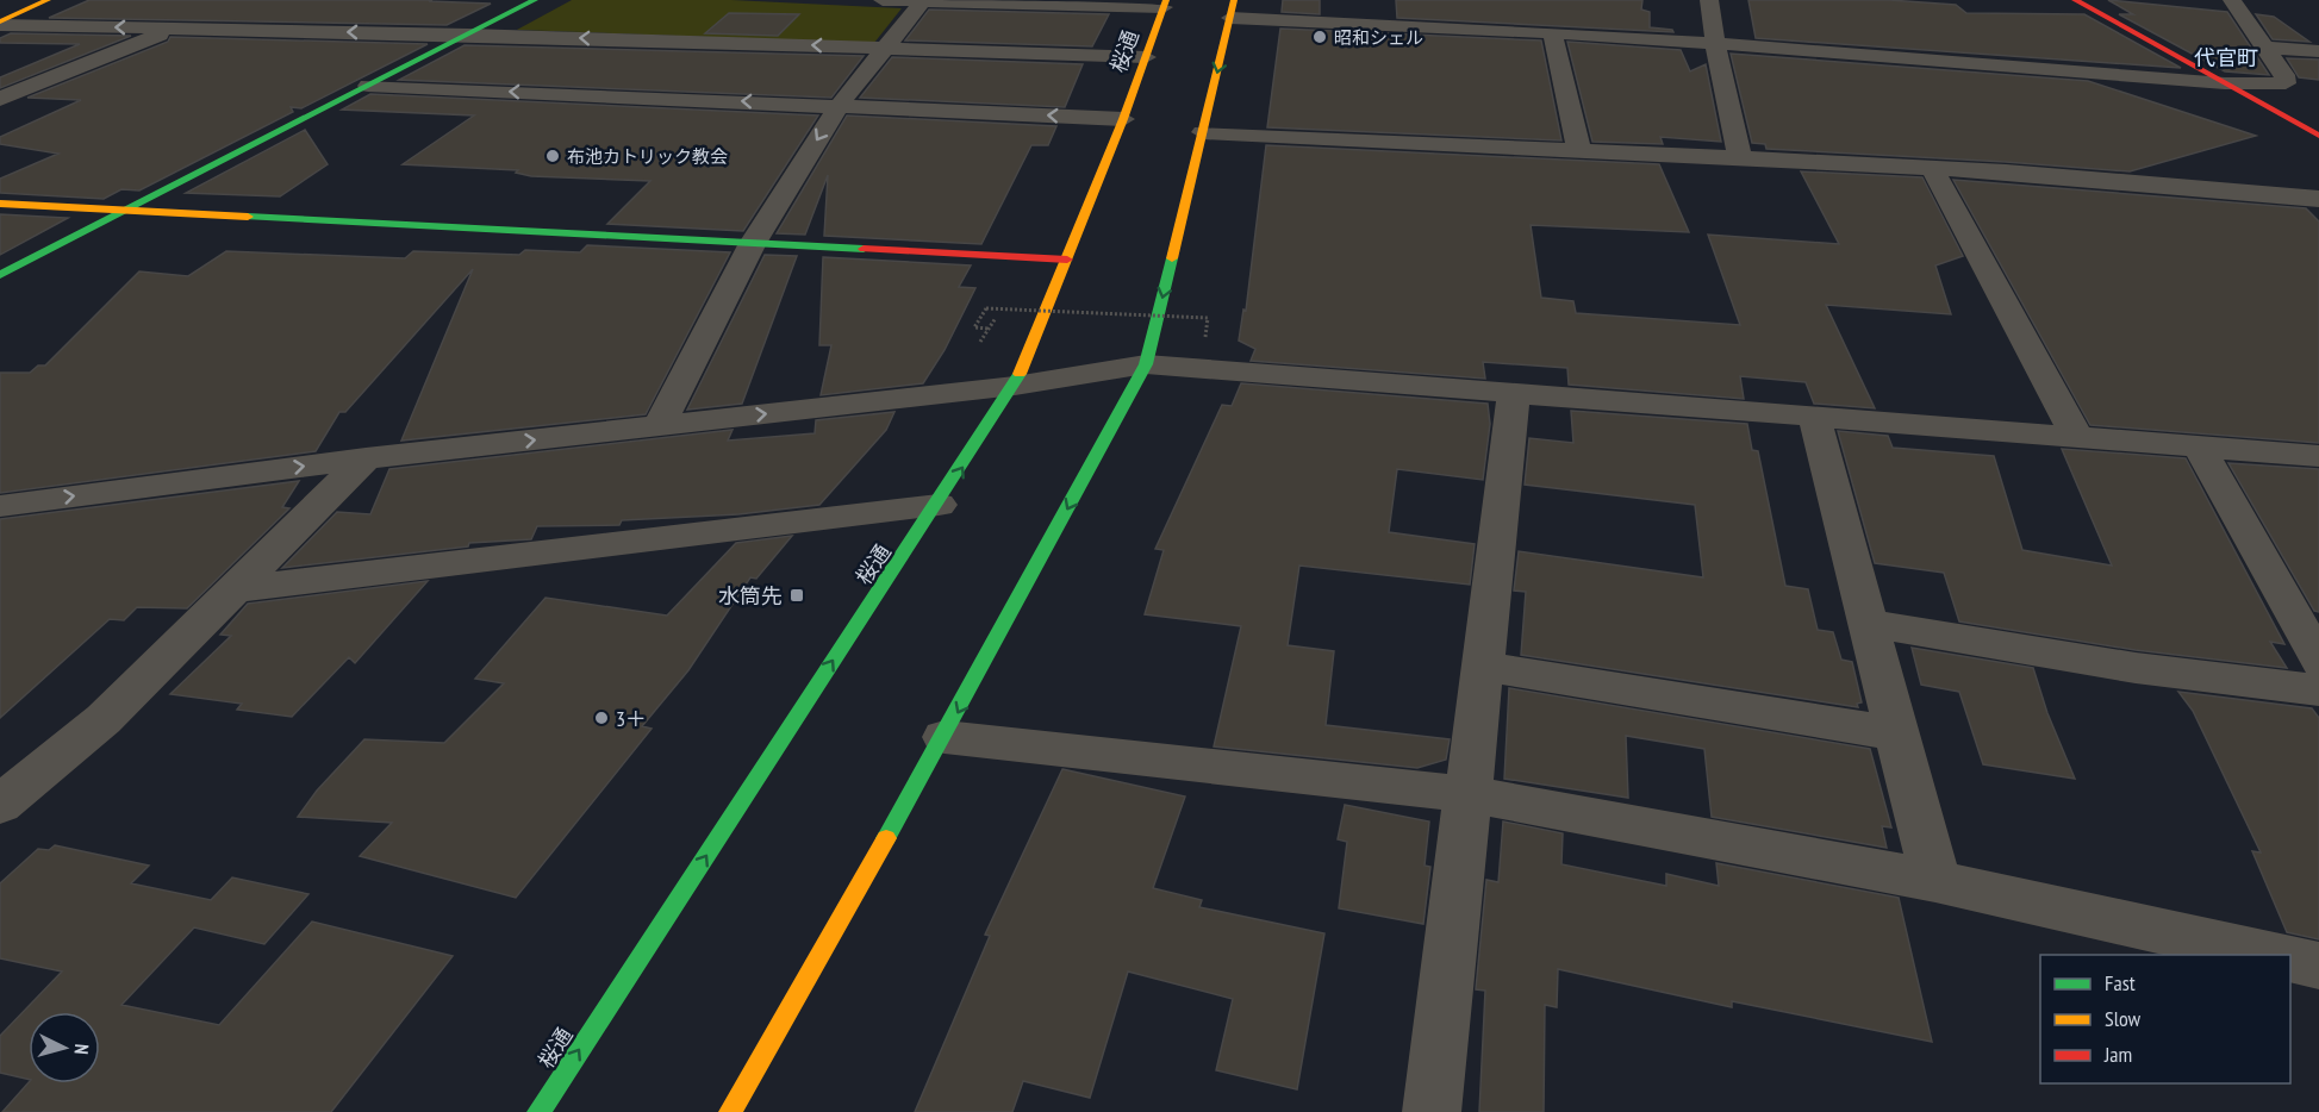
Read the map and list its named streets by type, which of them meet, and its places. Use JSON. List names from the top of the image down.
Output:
{
  "streets": {
    "street": ["桜通"]
  },
  "districts": ["代官町"],
  "places": {
    "other": ["昭和シェル", "布池カトリック教会", "3＋"],
    "transit": ["水筒先"]
  },
  "legend": ["Fast", "Slow", "Jam"],
  "north": "right"
}
